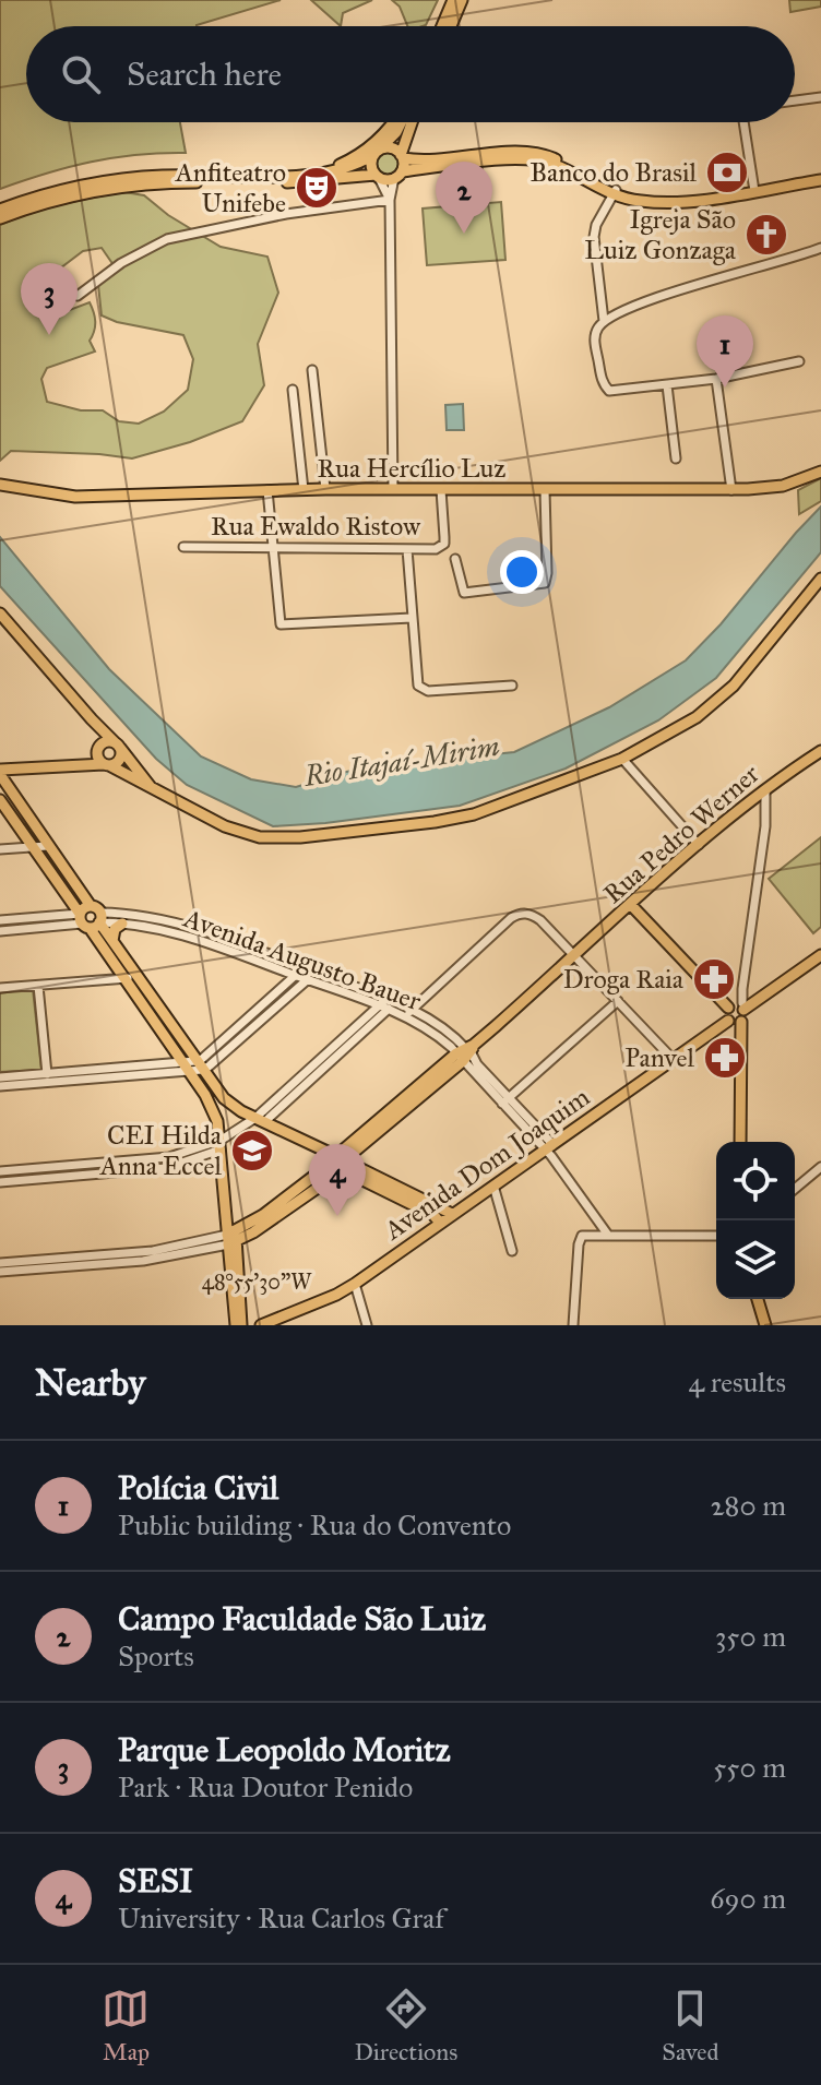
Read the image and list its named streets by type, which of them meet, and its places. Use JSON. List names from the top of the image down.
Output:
{
  "streets": {
    "main road": ["Rua Hercílio Luz", "Rua Pedro Werner", "Avenida Dom Joaquim"],
    "street": ["Rua Ewaldo Ristow", "Avenida Augusto Bauer"]
  },
  "crossings": [
    ["Rua Hercílio Luz", "Rua Ewaldo Ristow"],
    ["Rua Pedro Werner", "Avenida Augusto Bauer"],
    ["Avenida Augusto Bauer", "Avenida Dom Joaquim"]
  ],
  "water": ["Rio Itajaí-Mirim"],
  "places": {
    "bank": ["Banco do Brasil"],
    "theatre": ["Anfiteatro Unifebe"],
    "church": ["Igreja São Luiz Gonzaga"],
    "pharmacy": ["Droga Raia", "Panvel"],
    "school or university": ["CEI Hilda Anna Eccel"]
  },
  "page": {
    "search": "Search here",
    "pins": [
      "2",
      "3",
      "1",
      "4"
    ],
    "heading": ["Nearby", "4 results"],
    "list": [
      {
        "mark": "1",
        "name": "Polícia Civil",
        "note": "Public building · Rua do Convento",
        "value": "280 m"
      },
      {
        "mark": "2",
        "name": "Campo Faculdade São Luiz",
        "note": "Sports",
        "value": "350 m"
      },
      {
        "mark": "3",
        "name": "Parque Leopoldo Moritz",
        "note": "Park · Rua Doutor Penido",
        "value": "550 m"
      },
      {
        "mark": "4",
        "name": "SESI",
        "note": "University · Rua Carlos Graf",
        "value": "690 m"
      }
    ],
    "nav": ["Map", "Directions", "Saved"]
  },
  "coordinates": ["48°55'30\"W"]
}
